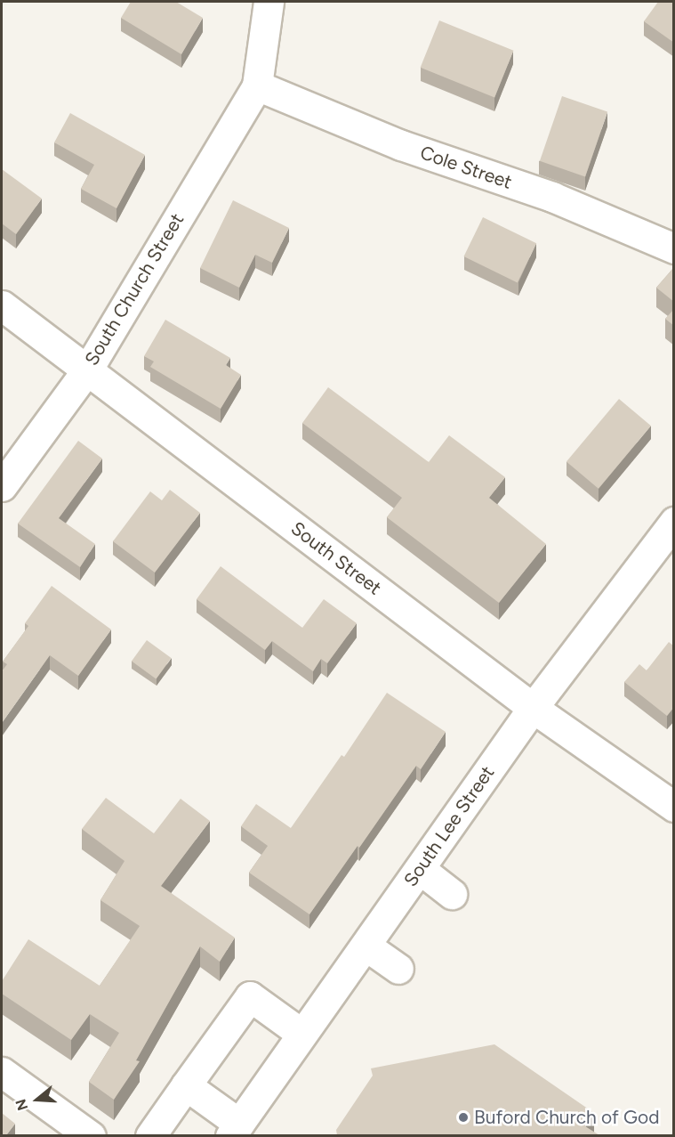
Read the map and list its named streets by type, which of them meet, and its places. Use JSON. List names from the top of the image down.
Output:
{
  "streets": {
    "street": [
      "Cole Street",
      "South Church Street",
      "South Street",
      "South Lee Street"
    ]
  },
  "crossings": [
    ["Cole Street", "South Church Street"],
    ["South Church Street", "South Street"],
    ["South Street", "South Lee Street"]
  ],
  "places": ["Buford Church of God"],
  "north": "left"
}
